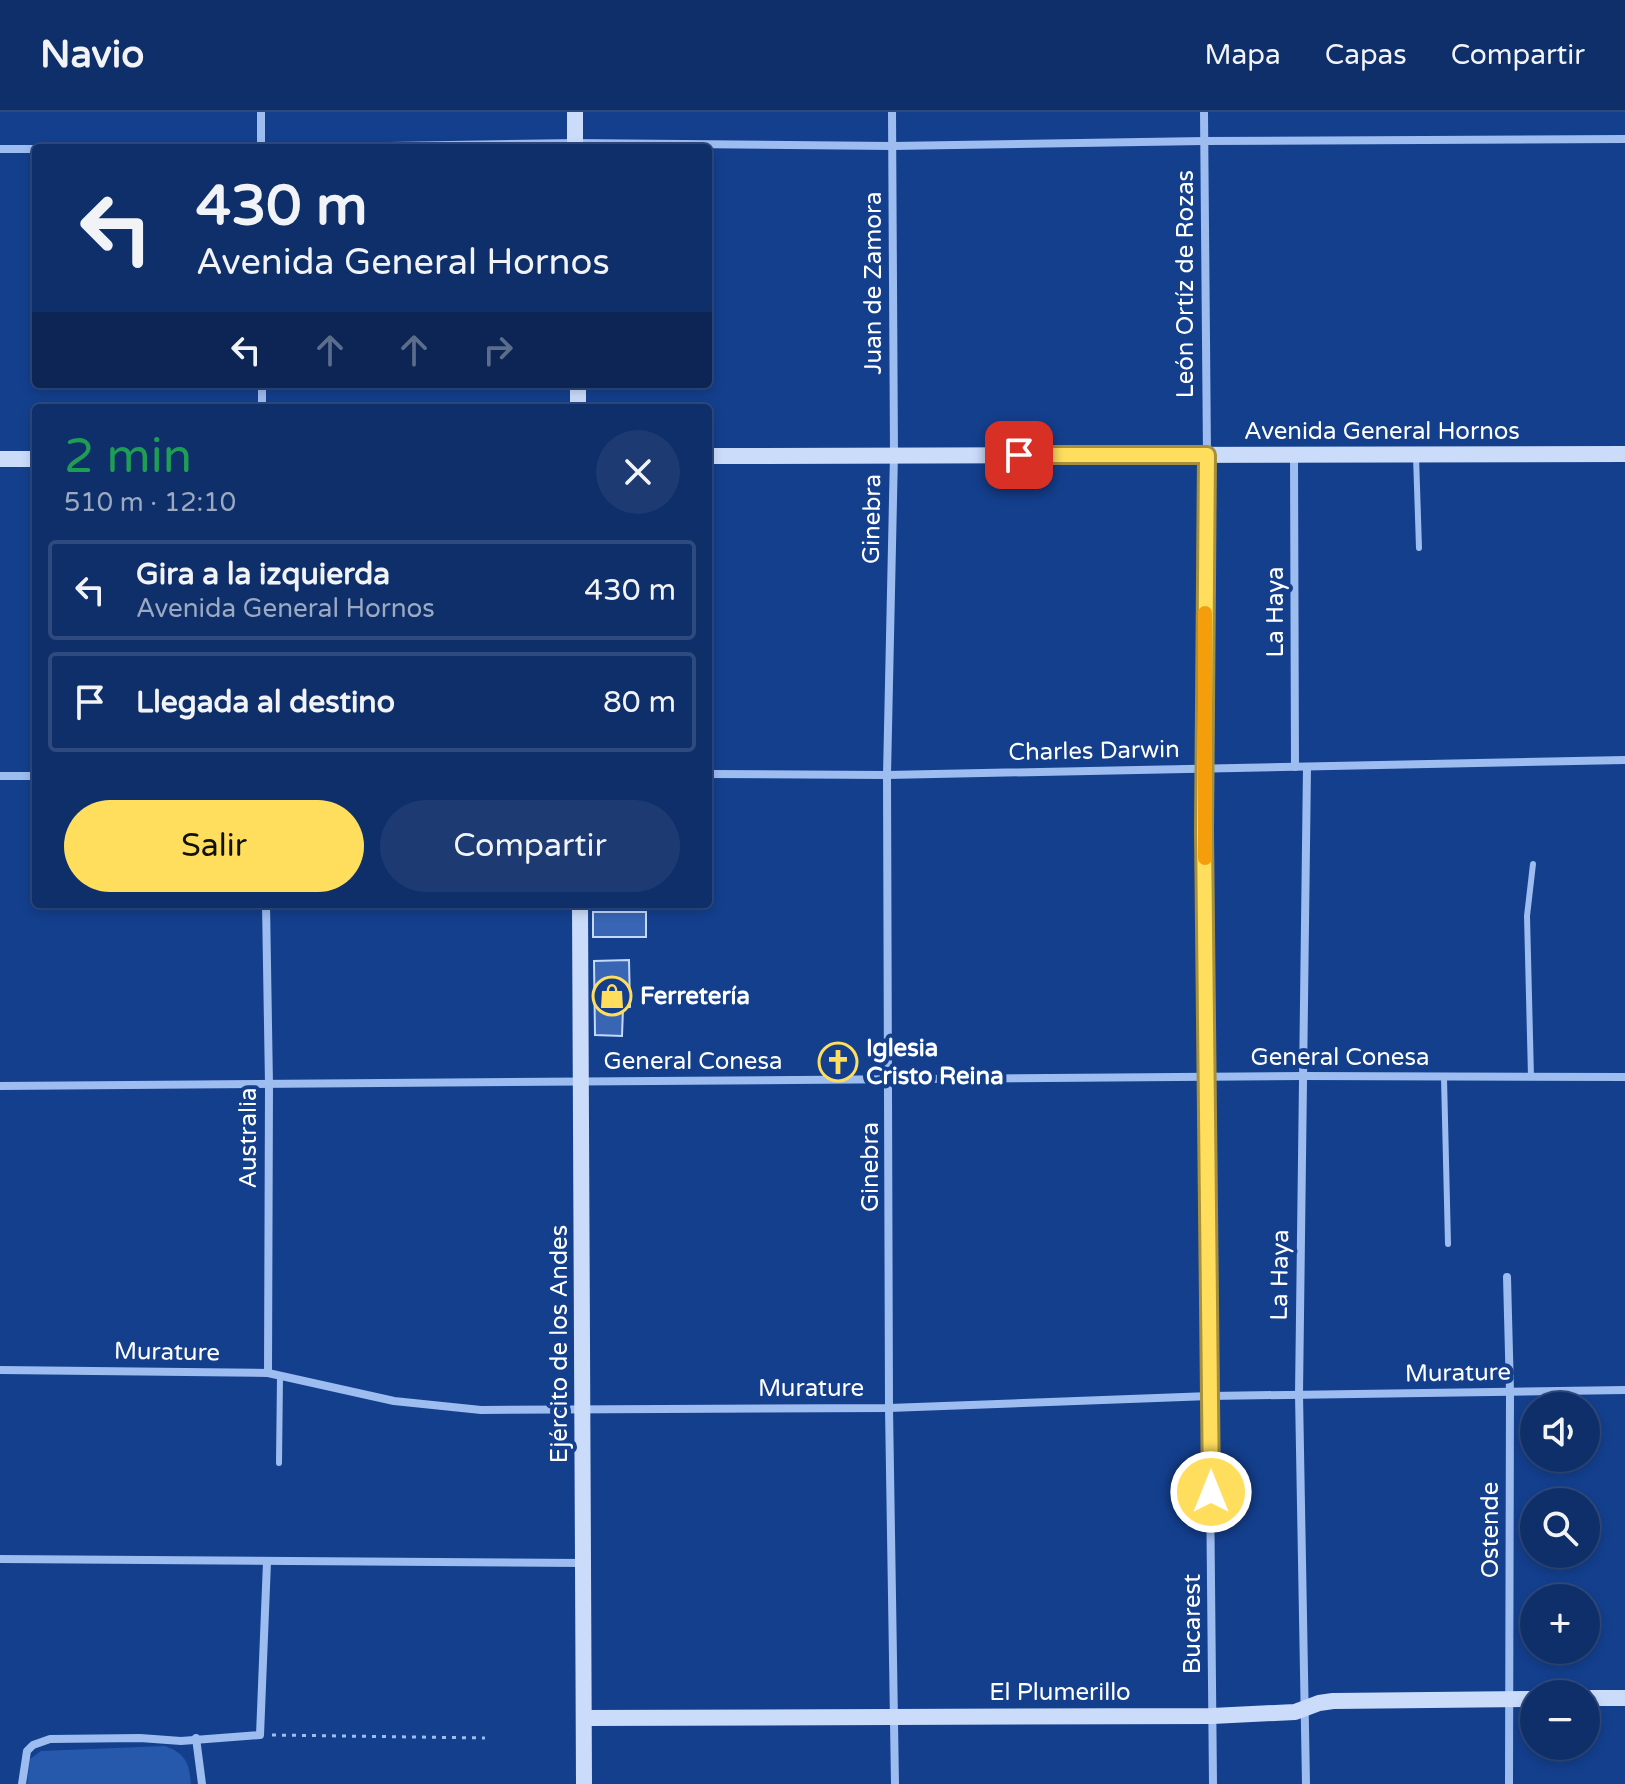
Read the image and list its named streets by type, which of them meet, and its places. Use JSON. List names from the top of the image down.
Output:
{
  "streets": {
    "main road": ["Avenida General Hornos", "Ejército de los Andes", "El Plumerillo"],
    "street": [
      "Juan de Zamora",
      "León Ortíz de Rozas",
      "Ginebra",
      "La Haya",
      "Charles Darwin",
      "General Conesa",
      "Australia",
      "Murature",
      "Ostende",
      "Bucarest"
    ]
  },
  "crossings": [
    ["Juan de Zamora", "Avenida General Hornos"],
    ["Juan de Zamora", "Ginebra"],
    ["León Ortíz de Rozas", "Avenida General Hornos"],
    ["León Ortíz de Rozas", "Bucarest"],
    ["Avenida General Hornos", "Ginebra"],
    ["Avenida General Hornos", "La Haya"],
    ["Avenida General Hornos", "Bucarest"],
    ["Ginebra", "Charles Darwin"],
    ["Ginebra", "General Conesa"],
    ["Ginebra", "Murature"],
    ["Ginebra", "El Plumerillo"],
    ["La Haya", "Charles Darwin"],
    ["La Haya", "General Conesa"],
    ["La Haya", "Murature"],
    ["La Haya", "El Plumerillo"],
    ["Charles Darwin", "Bucarest"],
    ["General Conesa", "Australia"],
    ["General Conesa", "Ejército de los Andes"],
    ["General Conesa", "Bucarest"],
    ["Australia", "Murature"],
    ["Ejército de los Andes", "Murature"],
    ["Ejército de los Andes", "El Plumerillo"],
    ["Murature", "Ostende"],
    ["Murature", "Bucarest"],
    ["Ostende", "El Plumerillo"],
    ["Bucarest", "El Plumerillo"]
  ],
  "places": {
    "shop": ["Ferretería"],
    "church": ["Iglesia Cristo Reina"]
  },
  "page": {
    "header": "Navio",
    "nav": ["Mapa", "Capas", "Compartir"],
    "turn": ["430 m", "Avenida General Hornos"],
    "heading": ["2 min", "510 m · 12:10"],
    "list": [
      {
        "name": "Gira a la izquierda",
        "note": "Avenida General Hornos",
        "value": "430 m"
      },
      {
        "name": "Llegada al destino",
        "value": "80 m"
      }
    ],
    "buttons": ["Salir", "Compartir"],
    "map_buttons": ["+", "−"]
  }
}
